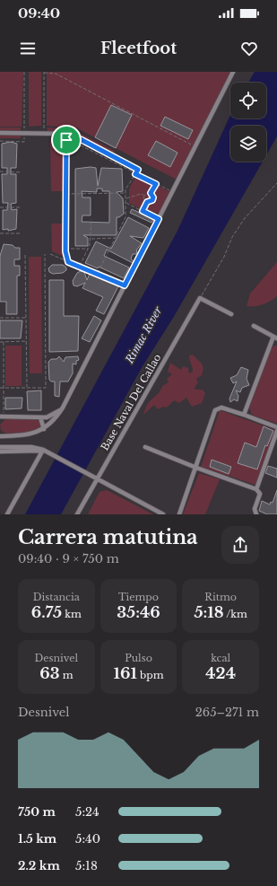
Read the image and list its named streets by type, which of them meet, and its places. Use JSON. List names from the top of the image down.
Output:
{
  "streets": {
    "street": ["Base Naval Del Callao"]
  },
  "water": ["Rimac River"],
  "page": {
    "status": "09:40",
    "header": "Fleetfoot",
    "heading": ["Carrera matutina", "09:40 · 9 × 750 m"],
    "stats": [
      ["Distancia", "6.75 km"],
      ["Tiempo", "35:46"],
      ["Ritmo", "5:18 /km"],
      ["Desnivel", "63 m"],
      ["Pulso", "161 bpm"],
      ["kcal", "424"]
    ],
    "chart": ["Desnivel", "265–271 m"],
    "list": [
      {
        "name": "750 m",
        "note": "5:24"
      },
      {
        "name": "1.5 km",
        "note": "5:40"
      },
      {
        "name": "2.2 km",
        "note": "5:18"
      }
    ]
  }
}
